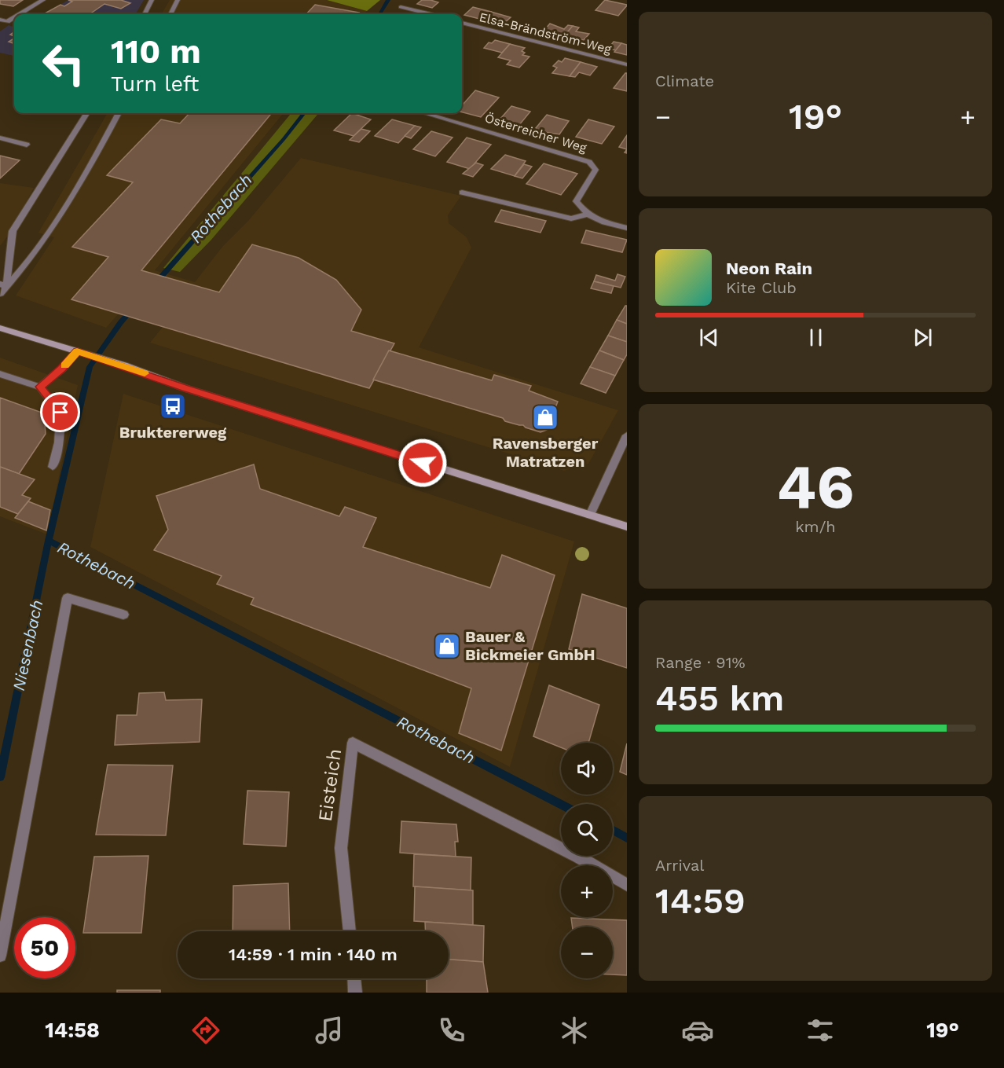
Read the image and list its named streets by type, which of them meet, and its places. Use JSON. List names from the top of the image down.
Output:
{
  "streets": {
    "street": ["Elsa-Brändström-Weg", "Österreicher Weg", "Eisteich"]
  },
  "water": ["Rothebach", "Niesenbach"],
  "places": {
    "bus stop": ["Bruktererweg"],
    "shop": ["Ravensberger Matratzen", "Bauer & Bickmeier GmbH"]
  },
  "page": {
    "tile": [
      "Climate",
      ["46", "km/h"],
      ["Range · 91%", "455 km"],
      ["Arrival", "14:59"]
    ],
    "turn": ["110 m", "Turn left"],
    "heat": ["−", "19°", "+"],
    "song": ["Neon Rain", "Kite Club"],
    "map_buttons": ["+", "−"],
    "limit": "50",
    "trip": "14:59 · 1 min · 140 m",
    "tabs": ["14:58", "19°"]
  }
}
